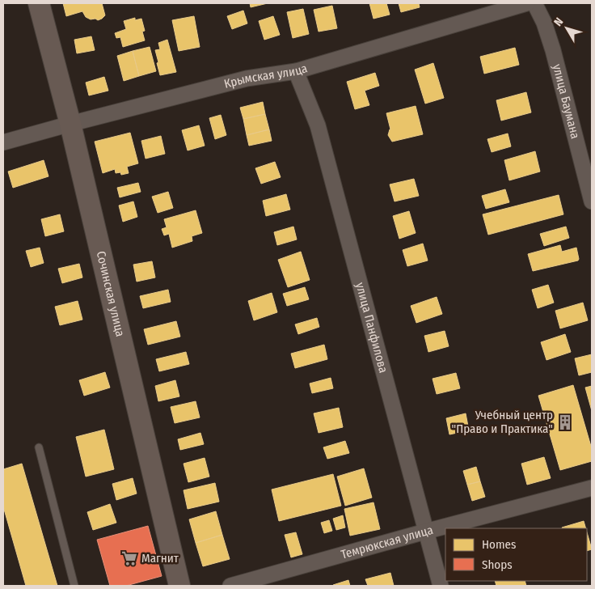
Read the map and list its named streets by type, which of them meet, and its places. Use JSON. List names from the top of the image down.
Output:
{
  "streets": {
    "street": [
      "Крымская улица",
      "улица Баумана",
      "Сочинская улица",
      "улица Панфилова",
      "Темрюкская улица"
    ]
  },
  "crossings": [
    ["Крымская улица", "Сочинская улица"],
    ["Крымская улица", "улица Панфилова"],
    ["улица Панфилова", "Темрюкская улица"]
  ],
  "places": {
    "building": ["Учебный центр \"Право и Практика\""],
    "supermarket": ["Магнит"]
  },
  "legend": ["Homes", "Shops"],
  "north": "top left"
}
